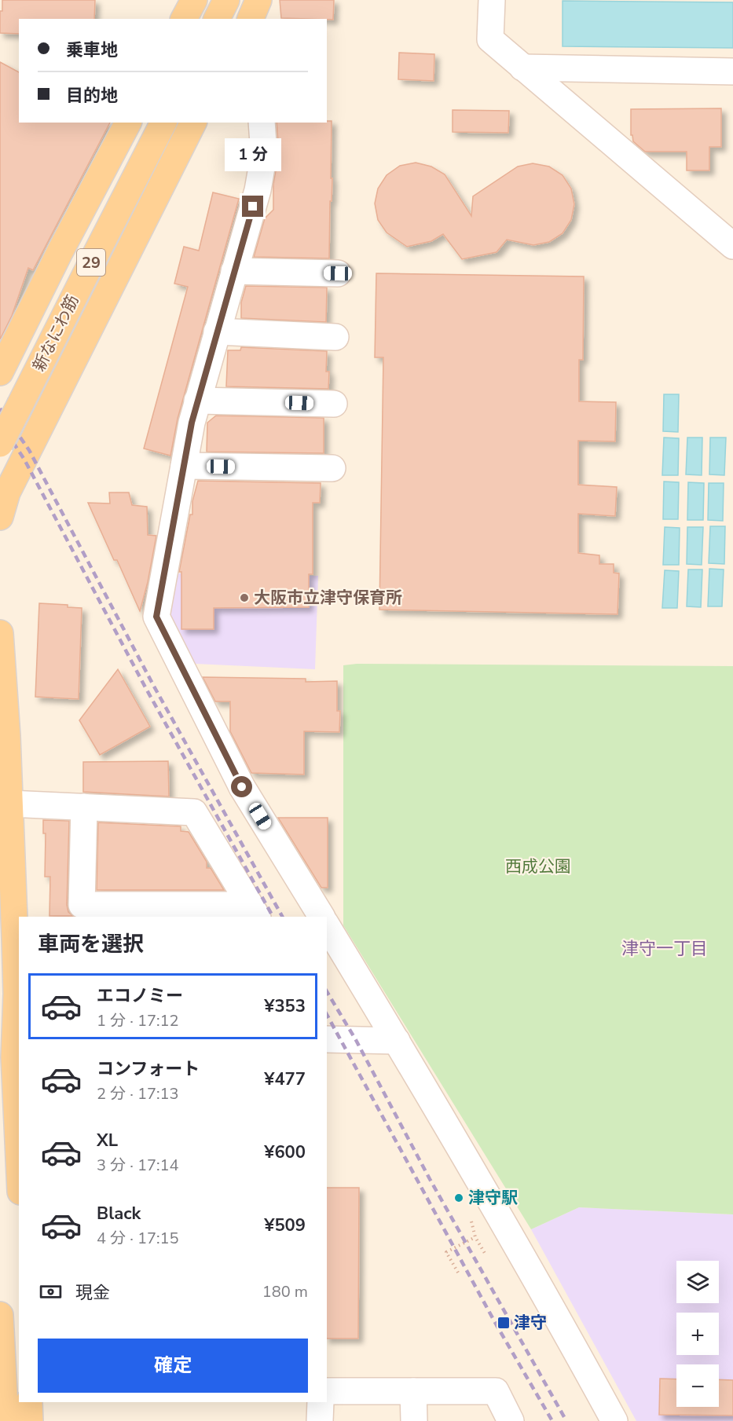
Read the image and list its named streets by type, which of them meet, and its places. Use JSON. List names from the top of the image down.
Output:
{
  "streets": {
    "main road": ["29", "新なにわ筋"]
  },
  "districts": ["津守一丁目"],
  "parks": ["西成公園"],
  "places": {
    "other": ["大阪市立津守保育所", "津守駅"],
    "transit": ["津守"]
  },
  "page": {
    "banner": ["乗車地", "目的地"],
    "bubble": "1 分",
    "heading": "車両を選択",
    "list": [
      {
        "name": "エコノミー",
        "note": "1 分 · 17:12",
        "value": "¥353"
      },
      {
        "name": "コンフォート",
        "note": "2 分 · 17:13",
        "value": "¥477"
      },
      {
        "name": "XL",
        "note": "3 分 · 17:14",
        "value": "¥600"
      },
      {
        "name": "Black",
        "note": "4 分 · 17:15",
        "value": "¥509"
      }
    ],
    "map_buttons": ["+", "−"],
    "pay": ["現金", "180 m"],
    "buttons": "確定"
  }
}
